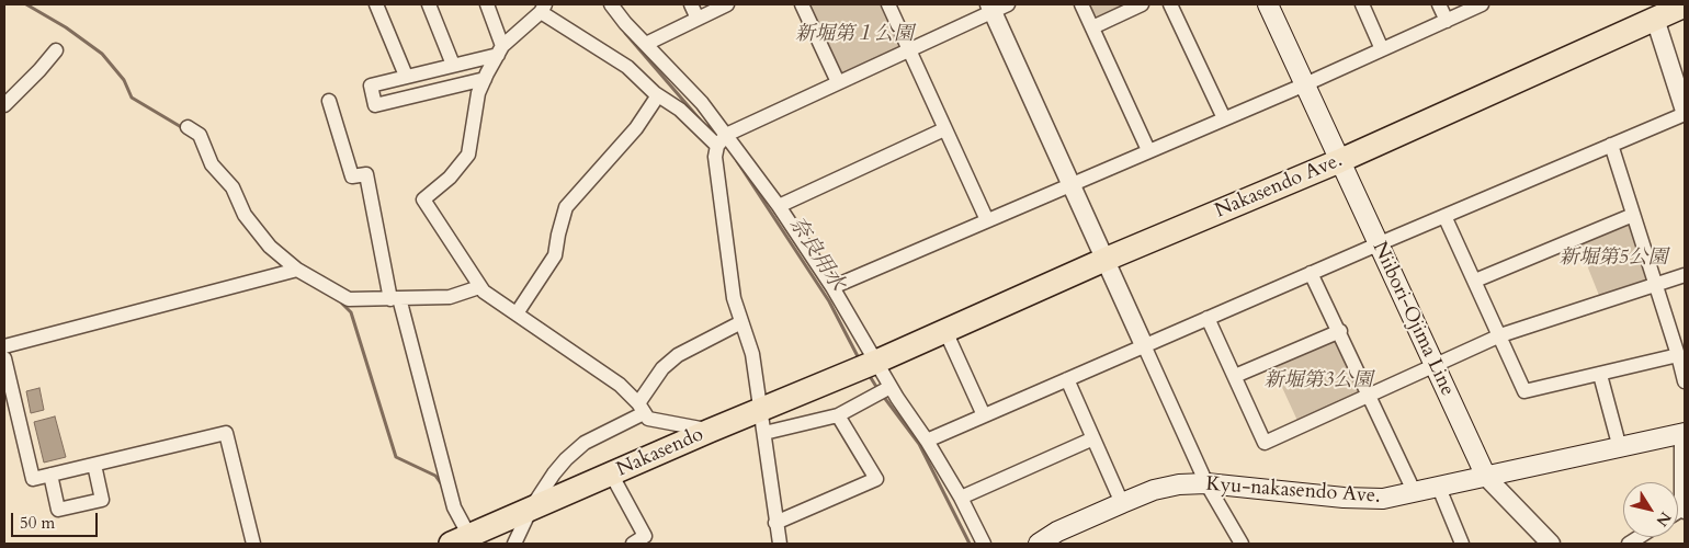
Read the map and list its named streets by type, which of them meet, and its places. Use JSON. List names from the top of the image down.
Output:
{
  "streets": {
    "highway": ["Nakasendo Ave.", "Nakasendo"],
    "main road": ["Niibori-Ojima Line", "Kyu-nakasendo Ave."]
  },
  "crossings": [
    ["Nakasendo Ave.", "Niibori-Ojima Line"],
    ["Nakasendo Ave.", "Nakasendo"],
    ["Niibori-Ojima Line", "Kyu-nakasendo Ave."]
  ],
  "water": ["奈良用水"],
  "parks": ["新堀第１公園", "新堀第5公園", "新堀第3公園"],
  "scale_bar": "50 m",
  "north": "bottom right"
}
